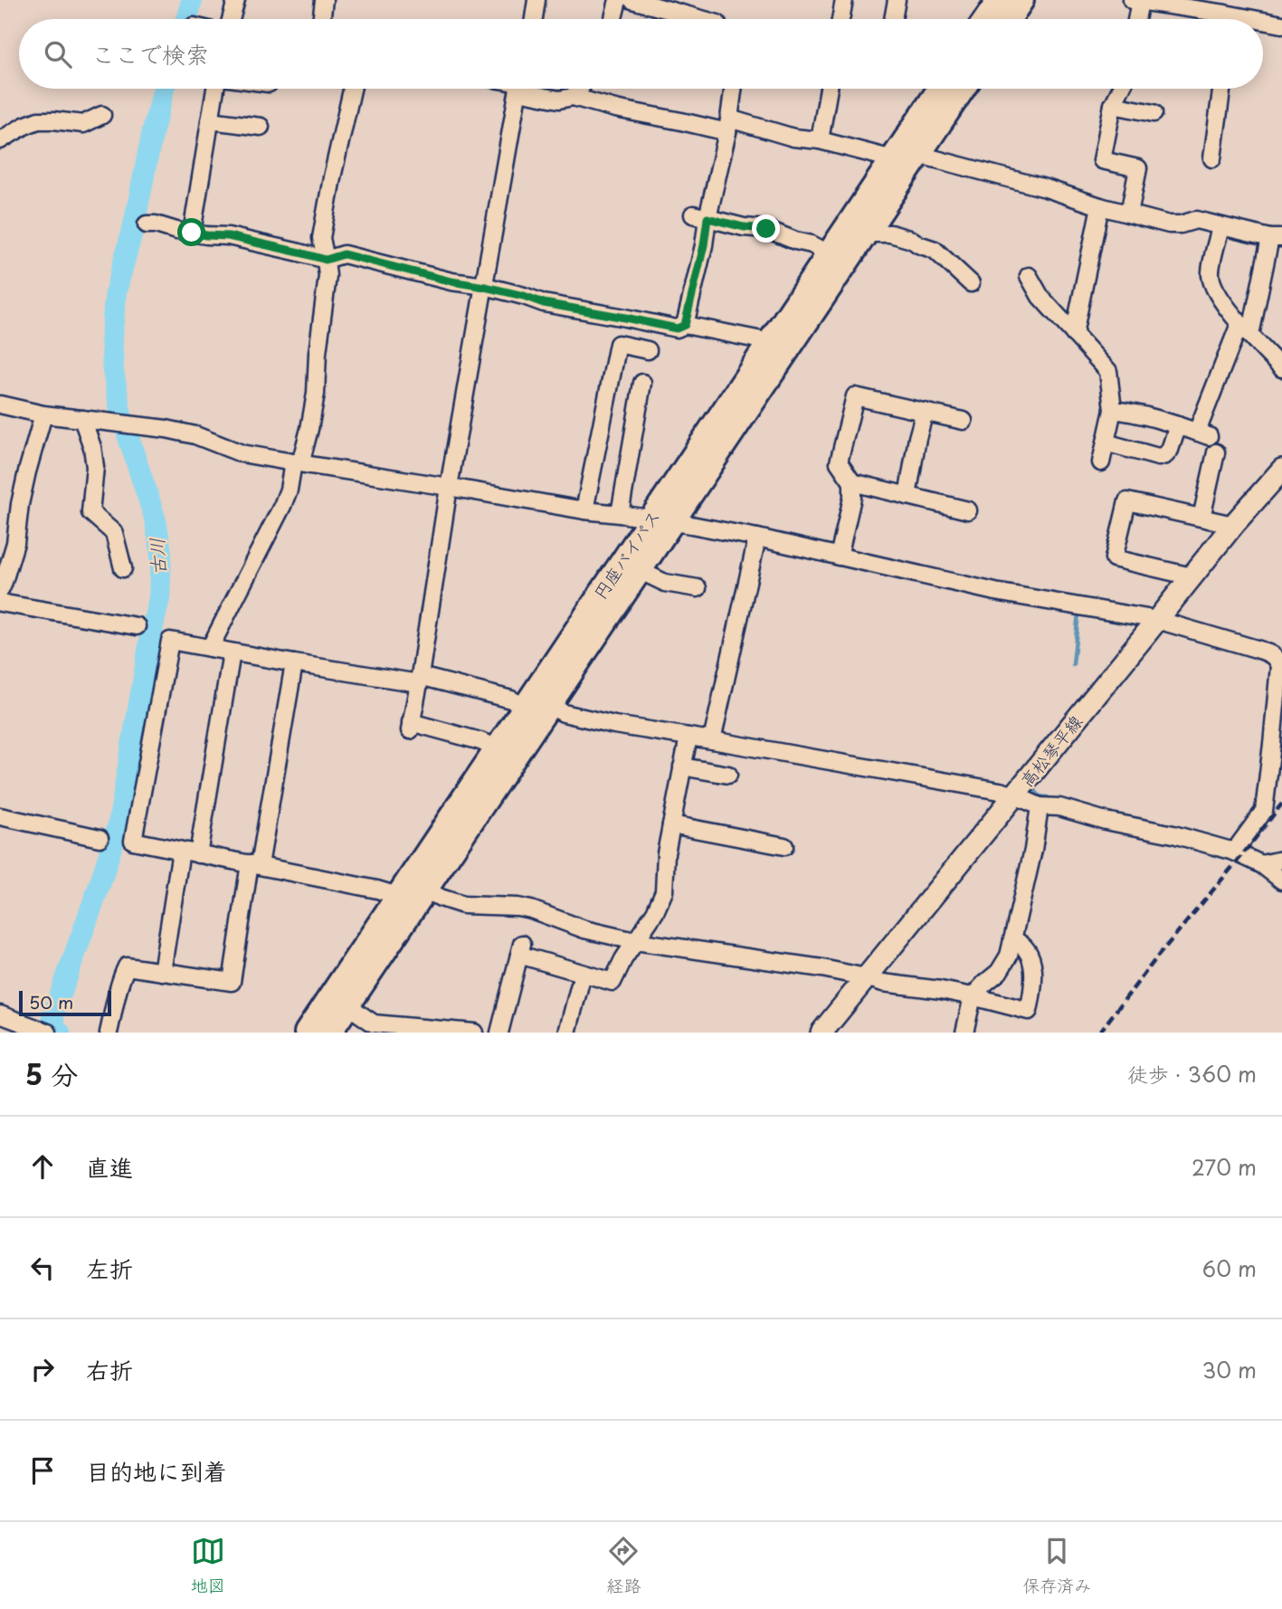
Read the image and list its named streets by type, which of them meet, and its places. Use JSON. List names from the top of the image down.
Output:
{
  "streets": {
    "highway": ["円座バイパス"],
    "main road": ["高松琴平線"]
  },
  "water": ["古川"],
  "scale_bar": "50 m",
  "page": {
    "search": "ここで検索",
    "scale": "50 m",
    "heading": ["5 分", "徒歩 · 360 m"],
    "list": [
      ["直進", "270 m"],
      ["左折", "60 m"],
      ["右折", "30 m"],
      "目的地に到着"
    ],
    "nav": ["地図", "経路", "保存済み"]
  }
}
